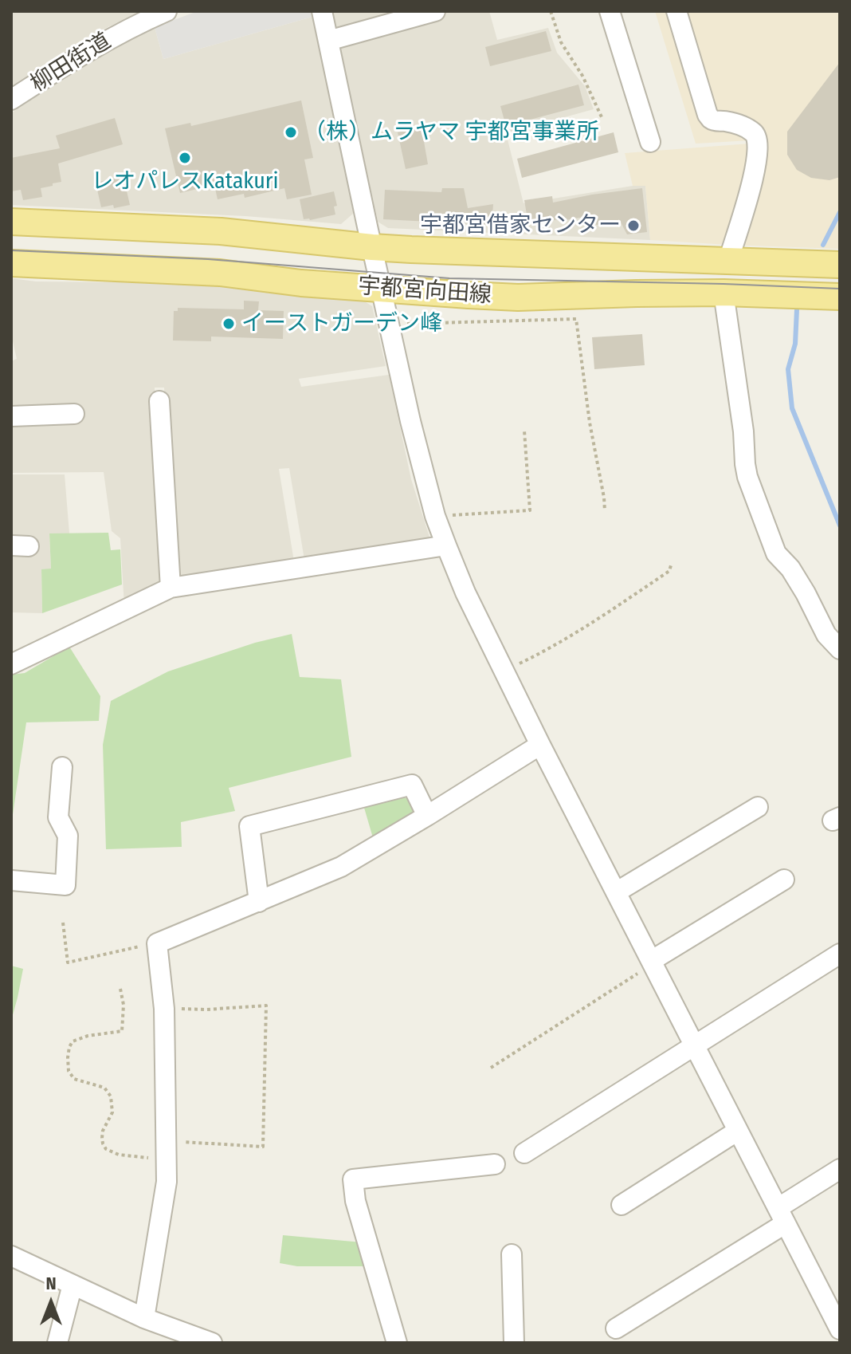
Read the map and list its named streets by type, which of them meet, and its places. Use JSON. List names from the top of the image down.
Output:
{
  "streets": {
    "main road": ["宇都宮向田線"],
    "street": ["柳田街道"]
  },
  "places": [
    "（株）ムラヤマ 宇都宮事業所",
    "レオパレスKatakuri",
    "宇都宮借家センター",
    "イーストガーデン峰"
  ],
  "north": "top"
}
